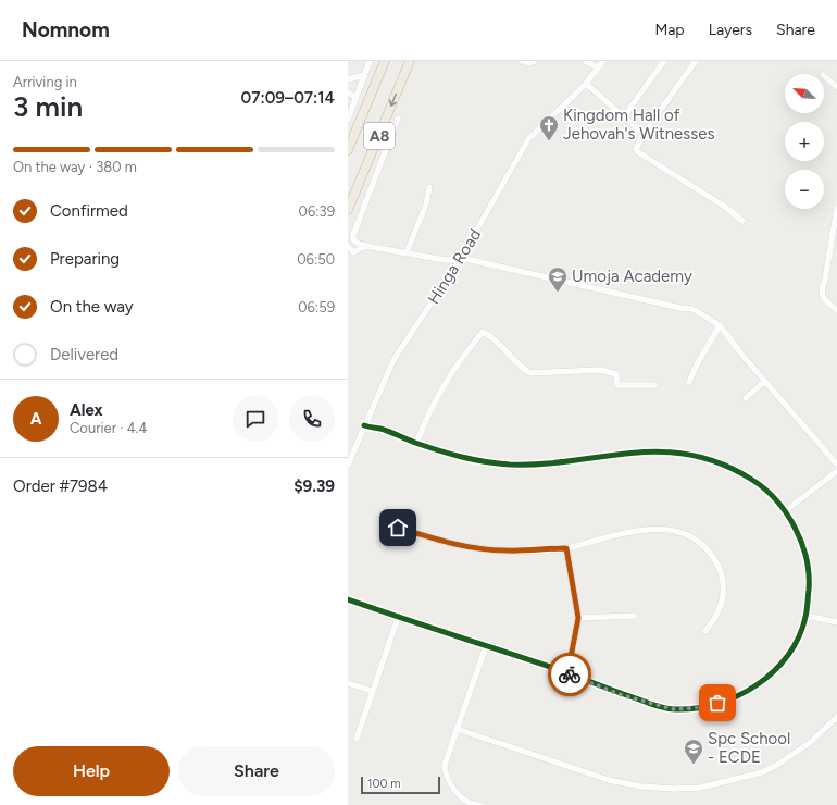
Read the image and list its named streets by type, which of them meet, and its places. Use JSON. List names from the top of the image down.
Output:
{
  "streets": {
    "highway": ["A8"],
    "street": ["Hinga Road"]
  },
  "places": {
    "church": ["Kingdom Hall of Jehovah's Witnesses"],
    "school or university": ["Umoja Academy", "Spc School - ECDE"]
  },
  "scale_bar": "100 m",
  "north": "top left",
  "page": {
    "header": "Nomnom",
    "nav": ["Map", "Layers", "Share"],
    "heading": ["3 min", "Arriving in", "07:09–07:14"],
    "panel": [
      "Alex",
      "Courier · 4.4",
      "Order #7984",
      "$9.39"
    ],
    "map_buttons": ["+", "−"],
    "bar": "On the way · 380 m",
    "list": [
      ["Confirmed", "06:39"],
      ["Preparing", "06:50"],
      ["On the way", "06:59"],
      "Delivered"
    ],
    "round": "A",
    "buttons": ["Help", "Share"],
    "scale": "100 m"
  }
}
